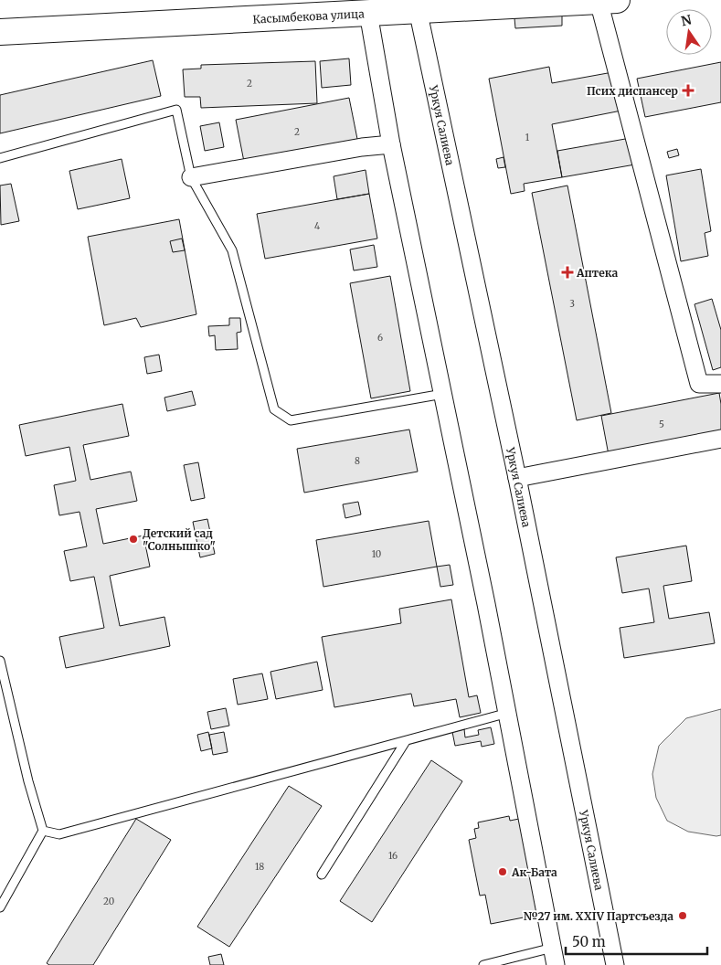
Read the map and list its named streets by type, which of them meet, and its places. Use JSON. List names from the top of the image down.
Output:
{
  "streets": {
    "highway": ["Касымбекова улица"],
    "street": ["Уркуя Салиева"]
  },
  "crossings": [
    ["Касымбекова улица", "Уркуя Салиева"]
  ],
  "places": {
    "health": ["Псих диспансер", "Аптека"],
    "other": ["Детский сад \"Солнышко\"", "Ак-Бата", "№27 им. XXIV Партсъезда"]
  },
  "house_numbers": [
    "2",
    "2",
    "1",
    "4",
    "3",
    "6",
    "5",
    "8",
    "10",
    "16",
    "18",
    "20"
  ],
  "scale_bar": "50 m",
  "north": "top"
}
